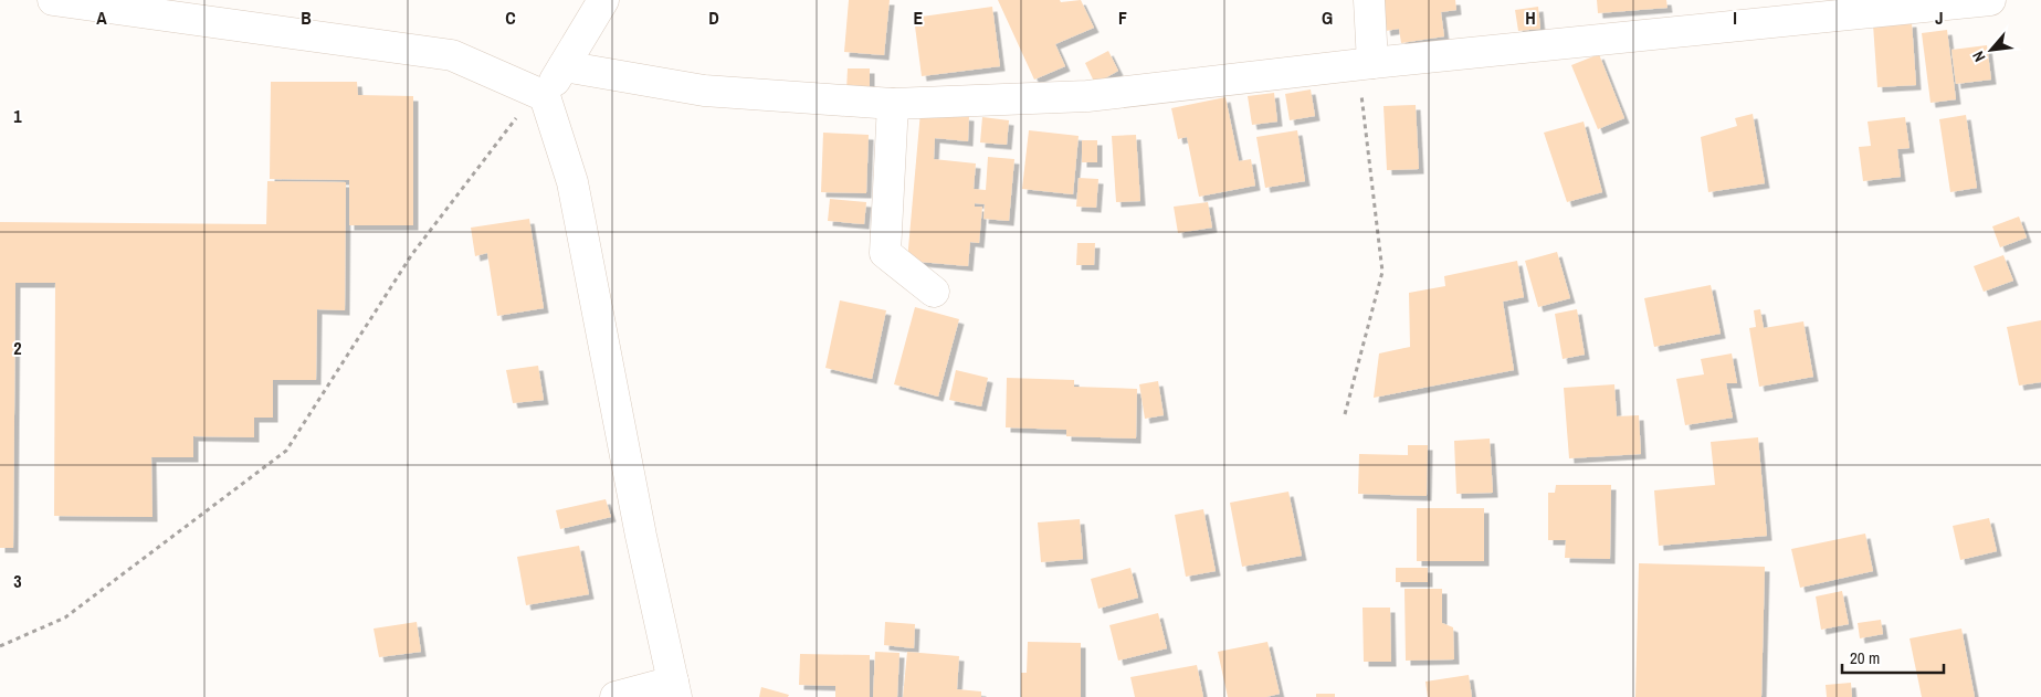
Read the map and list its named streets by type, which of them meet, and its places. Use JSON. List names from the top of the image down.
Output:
{
  "scale_bar": "20 m",
  "north": "bottom left",
  "grid": {
    "columns": [
      "A",
      "B",
      "C",
      "D",
      "E",
      "F",
      "G",
      "H",
      "I",
      "J"
    ],
    "rows": ["1", "2", "3"]
  }
}
